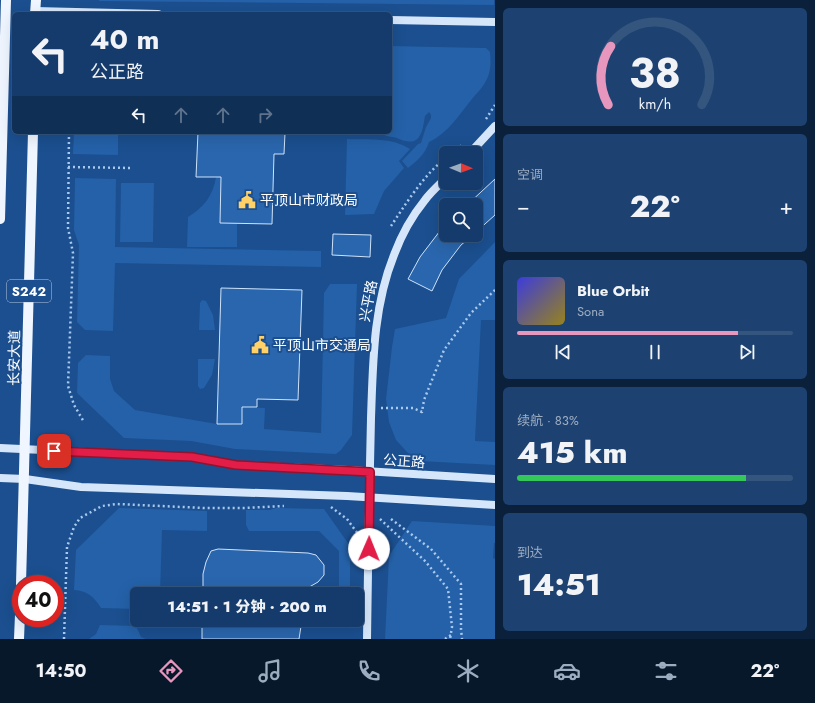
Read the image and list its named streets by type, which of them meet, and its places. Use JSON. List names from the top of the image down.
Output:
{
  "streets": {
    "main road": [
      "S242",
      "兴平路",
      "长安大道",
      "公正路"
    ]
  },
  "crossings": [
    ["兴平路", "公正路"],
    ["长安大道", "公正路"]
  ],
  "places": {
    "public building": ["平顶山市财政局", "平顶山市交通局"]
  },
  "north": "right",
  "page": {
    "turn": ["40 m", "公正路"],
    "tile": [
      "空调",
      ["续航 · 83%", "415 km"],
      ["到达", "14:51"]
    ],
    "heat": ["−", "22°", "+"],
    "song": ["Blue Orbit", "Sona"],
    "limit": "40",
    "trip": "14:51 · 1 分钟 · 200 m",
    "tabs": ["14:50", "22°"],
    "gauge": ["38", "km/h"]
  }
}
